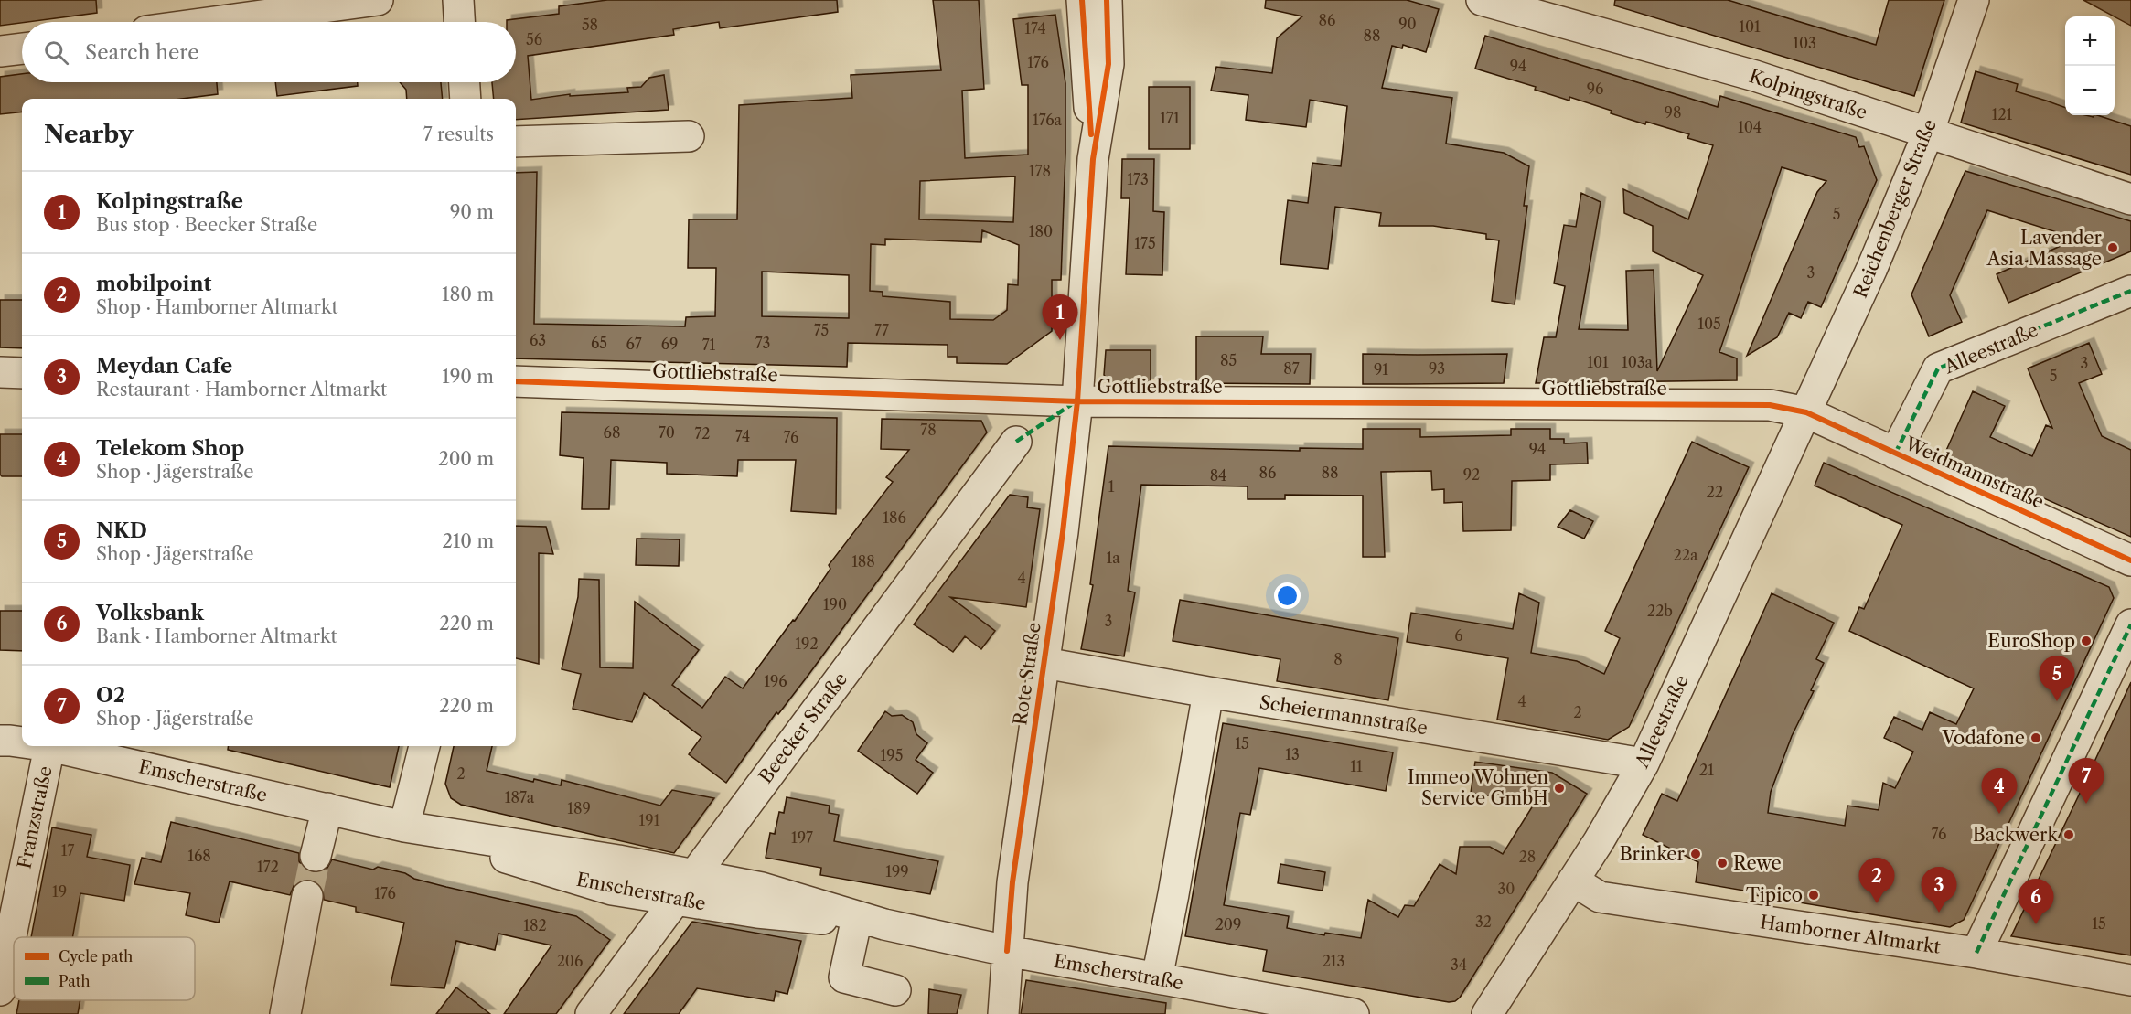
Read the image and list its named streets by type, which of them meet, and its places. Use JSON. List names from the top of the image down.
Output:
{
  "streets": {
    "street": [
      "Kolpingstraße",
      "Reichenberger Straße",
      "Alleestraße",
      "Gottliebstraße",
      "Weidmannstraße",
      "Rote Straße",
      "Scheiermannstraße",
      "Beecker Straße",
      "Emscherstraße",
      "Franzstraße",
      "Hamborner Altmarkt"
    ]
  },
  "crossings": [
    ["Kolpingstraße", "Reichenberger Straße"],
    ["Reichenberger Straße", "Alleestraße"],
    ["Reichenberger Straße", "Gottliebstraße"],
    ["Reichenberger Straße", "Weidmannstraße"],
    ["Alleestraße", "Gottliebstraße"],
    ["Alleestraße", "Weidmannstraße"],
    ["Alleestraße", "Scheiermannstraße"],
    ["Alleestraße", "Hamborner Altmarkt"],
    ["Gottliebstraße", "Weidmannstraße"],
    ["Gottliebstraße", "Rote Straße"],
    ["Rote Straße", "Scheiermannstraße"],
    ["Rote Straße", "Emscherstraße"],
    ["Beecker Straße", "Emscherstraße"]
  ],
  "places": [
    "Lavender Asia Massage",
    "EuroShop",
    "Vodafone",
    "Immeo Wohnen Service GmbH",
    "Backwerk",
    "Brinker",
    "Rewe",
    "Tipico"
  ],
  "house_numbers": [
    "86",
    "90",
    "58",
    "101",
    "174",
    "88",
    "56",
    "103",
    "176",
    "94",
    "96",
    "98",
    "121",
    "171",
    "176a",
    "104",
    "178",
    "173",
    "5",
    "180",
    "175",
    "3",
    "105",
    "75",
    "77",
    "63",
    "65",
    "73",
    "67",
    "69",
    "71",
    "85",
    "101",
    "103a",
    "3",
    "87",
    "93",
    "91",
    "5",
    "78",
    "68",
    "70",
    "72",
    "74",
    "76",
    "94",
    "86",
    "88",
    "92",
    "84",
    "1",
    "22",
    "186",
    "22a",
    "1a",
    "188",
    "4",
    "190",
    "22b",
    "3",
    "6",
    "192",
    "8",
    "196",
    "4",
    "2",
    "15",
    "13",
    "195",
    "11",
    "21",
    "2",
    "187a",
    "189",
    "191",
    "76",
    "197",
    "17",
    "168",
    "28",
    "172",
    "199",
    "30",
    "19",
    "176",
    "32",
    "15",
    "209",
    "182",
    "206",
    "213",
    "34"
  ],
  "legend": ["Cycle path", "Path"],
  "page": {
    "map_buttons": ["+", "−"],
    "search": "Search here",
    "heading": ["Nearby", "7 results"],
    "list": [
      {
        "mark": "1",
        "name": "Kolpingstraße",
        "note": "Bus stop · Beecker Straße",
        "value": "90 m"
      },
      {
        "mark": "2",
        "name": "mobilpoint",
        "note": "Shop · Hamborner Altmarkt",
        "value": "180 m"
      },
      {
        "mark": "3",
        "name": "Meydan Cafe",
        "note": "Restaurant · Hamborner Altmarkt",
        "value": "190 m"
      },
      {
        "mark": "4",
        "name": "Telekom Shop",
        "note": "Shop · Jägerstraße",
        "value": "200 m"
      },
      {
        "mark": "5",
        "name": "NKD",
        "note": "Shop · Jägerstraße",
        "value": "210 m"
      },
      {
        "mark": "6",
        "name": "Volksbank",
        "note": "Bank · Hamborner Altmarkt",
        "value": "220 m"
      },
      {
        "mark": "7",
        "name": "O2",
        "note": "Shop · Jägerstraße",
        "value": "220 m"
      }
    ],
    "pins": [
      "1",
      "5",
      "7",
      "4",
      "2",
      "3",
      "6"
    ]
  }
}
